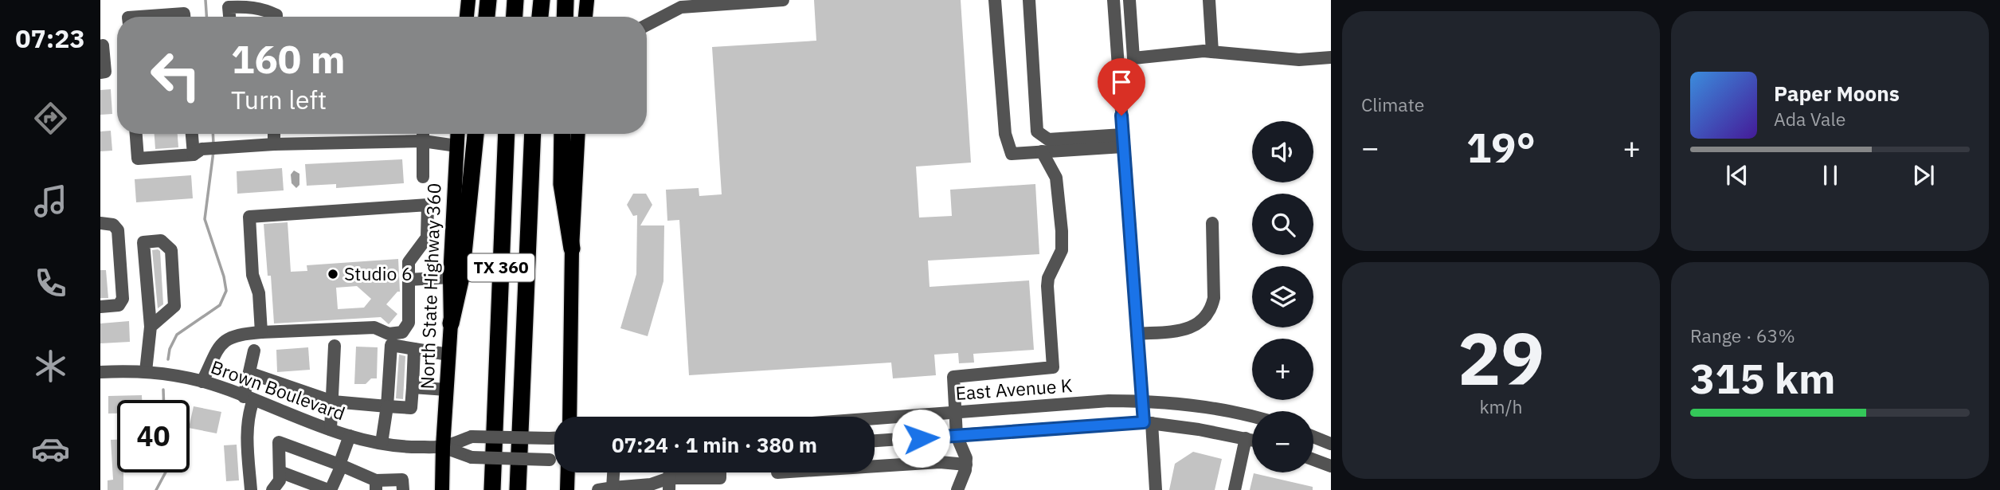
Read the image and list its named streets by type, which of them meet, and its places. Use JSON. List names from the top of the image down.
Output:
{
  "streets": {
    "highway": ["TX 360"],
    "main road": ["North State Highway 360"],
    "street": ["East Avenue K", "Brown Boulevard"]
  },
  "crossings": [
    ["North State Highway 360", "Brown Boulevard"]
  ],
  "places": ["Studio 6"],
  "page": {
    "tabs": "07:23",
    "tile": [
      "Climate",
      ["29", "km/h"],
      ["Range · 63%", "315 km"]
    ],
    "turn": ["160 m", "Turn left"],
    "song": ["Paper Moons", "Ada Vale"],
    "map_buttons": ["+", "−"],
    "heat": ["−", "19°", "+"],
    "limit": "40",
    "trip": "07:24 · 1 min · 380 m"
  }
}
